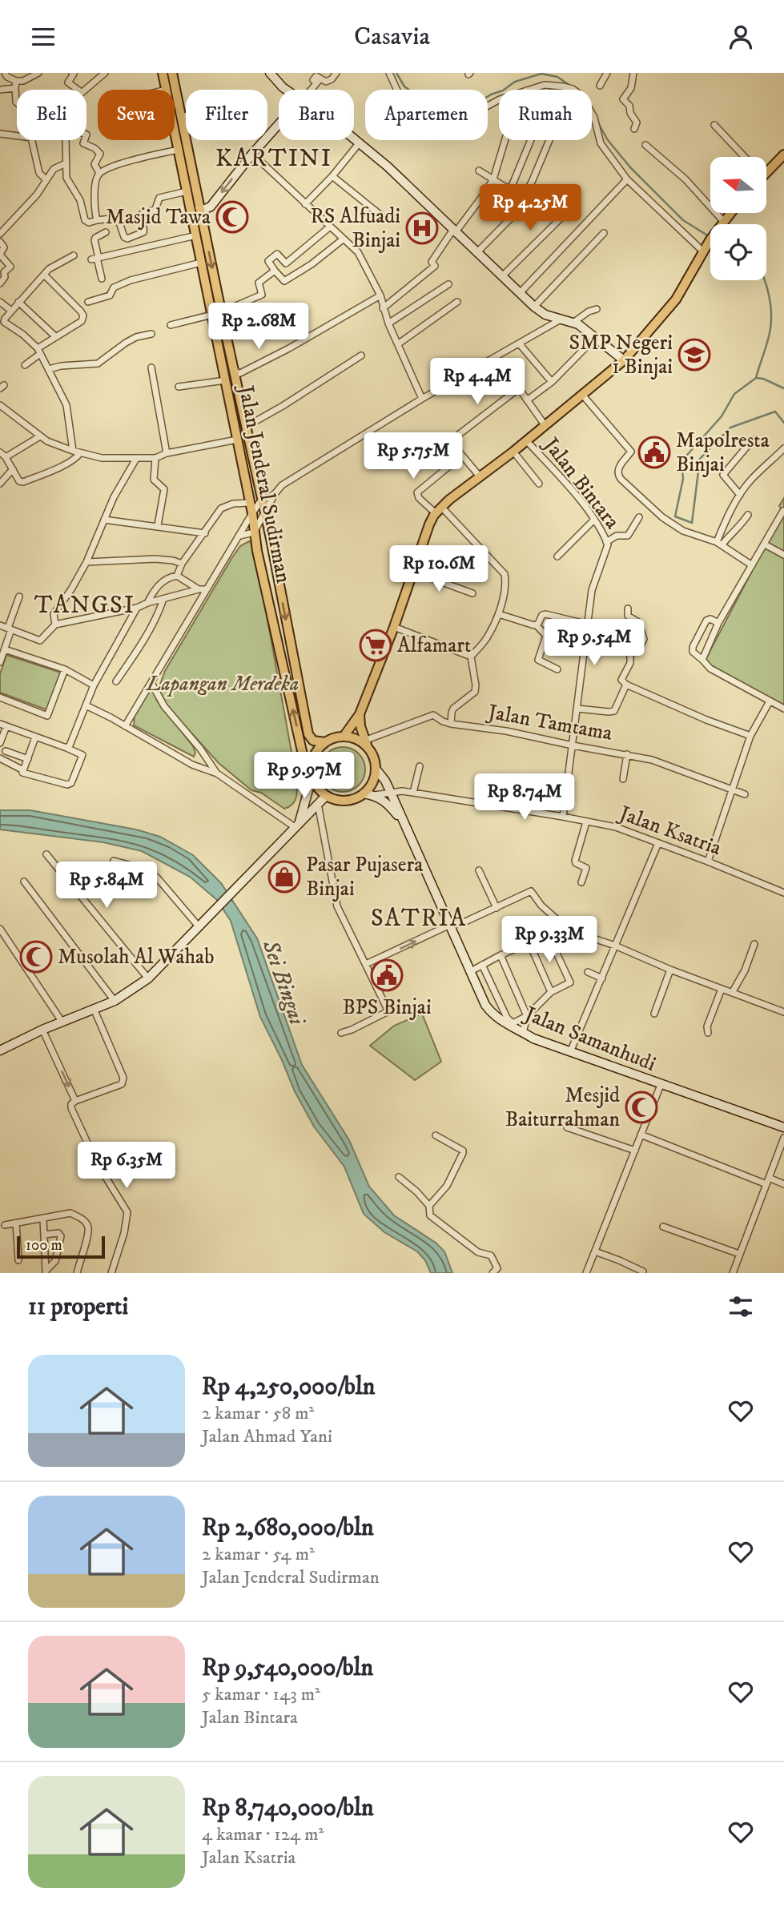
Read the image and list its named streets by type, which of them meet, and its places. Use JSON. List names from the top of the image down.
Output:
{
  "streets": {
    "main road": ["Jalan Jenderal Sudirman"],
    "street": [
      "Jalan Bintara",
      "Jalan Tamtama",
      "Jalan Ksatria",
      "Jalan Samanhudi"
    ]
  },
  "crossings": [
    ["Jalan Bintara", "Jalan Tamtama"],
    ["Jalan Bintara", "Jalan Ksatria"],
    ["Jalan Jenderal Sudirman", "Jalan Samanhudi"],
    ["Jalan Ksatria", "Jalan Samanhudi"]
  ],
  "districts": ["KARTINI", "TANGSI", "SATRIA"],
  "water": ["Sei Bingai"],
  "parks": ["Lapangan Merdeka"],
  "places": {
    "mosque": ["Masjid Tawa", "Musolah Al Wahab", "Mesjid Baiturrahman"],
    "hospital": ["RS Alfuadi Binjai"],
    "school or university": ["SMP Negeri 1 Binjai"],
    "public building": ["Mapolresta Binjai", "BPS Binjai"],
    "supermarket": ["Alfamart"],
    "shop": ["Pasar Pujasera Binjai"]
  },
  "scale_bar": "100 m",
  "north": "left",
  "page": {
    "header": "Casavia",
    "chip": [
      "Beli",
      "Sewa",
      "Filter",
      "Baru",
      "Apartemen",
      "Rumah"
    ],
    "price": [
      "Rp 4.25M",
      "Rp 2.68M",
      "Rp 4.4M",
      "Rp 5.75M",
      "Rp 10.6M",
      "Rp 9.54M",
      "Rp 9.97M",
      "Rp 8.74M",
      "Rp 5.84M",
      "Rp 9.33M",
      "Rp 6.35M"
    ],
    "scale": "100 m",
    "heading": "11 properti",
    "list": [
      {
        "name": "Rp 4,250,000/bln",
        "note": "2 kamar · 58 m² · Jalan Ahmad Yani"
      },
      {
        "name": "Rp 2,680,000/bln",
        "note": "2 kamar · 54 m² · Jalan Jenderal Sudirman"
      },
      {
        "name": "Rp 9,540,000/bln",
        "note": "5 kamar · 143 m² · Jalan Bintara"
      },
      {
        "name": "Rp 8,740,000/bln",
        "note": "4 kamar · 124 m² · Jalan Ksatria"
      }
    ]
  }
}
